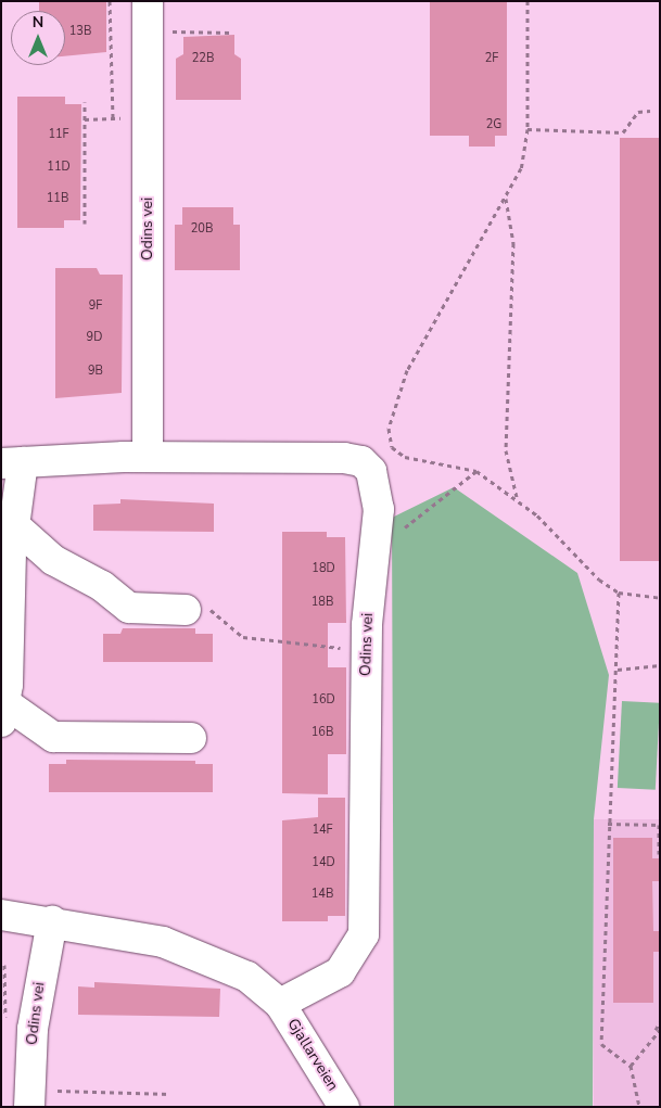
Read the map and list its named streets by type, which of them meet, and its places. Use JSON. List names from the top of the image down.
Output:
{
  "streets": {
    "lane": ["Odins vei", "Gjallarveien"]
  },
  "crossings": [
    ["Odins vei", "Gjallarveien"]
  ],
  "house_numbers": [
    "13B",
    "22B",
    "2F",
    "2G",
    "11F",
    "11D",
    "11B",
    "20B",
    "9F",
    "9D",
    "9B",
    "18D",
    "18B",
    "16D",
    "16B",
    "14F",
    "14D",
    "14B"
  ],
  "north": "top"
}
